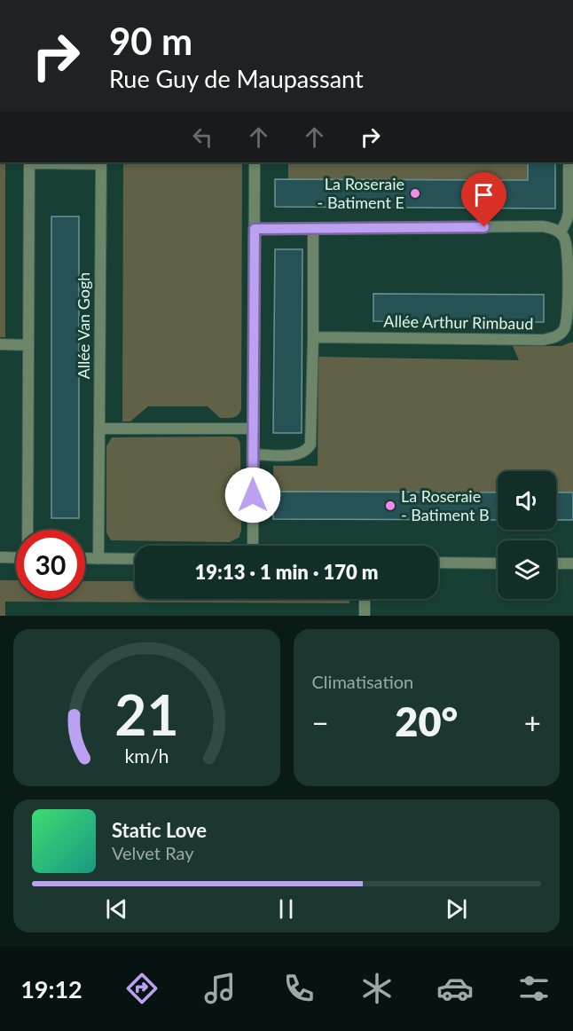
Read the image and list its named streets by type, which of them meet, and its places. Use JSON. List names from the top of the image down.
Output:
{
  "streets": {
    "street": ["Allée Arthur Rimbaud", "Allée Van Gogh"]
  },
  "places": ["La Roseraie - Batiment E", "La Roseraie - Batiment B"],
  "page": {
    "turn": ["90 m", "Rue Guy de Maupassant"],
    "limit": "30",
    "trip": "19:13 · 1 min · 170 m",
    "tile": "Climatisation",
    "heat": ["−", "20°", "+"],
    "song": ["Static Love", "Velvet Ray"],
    "tabs": "19:12",
    "gauge": ["21", "km/h"]
  }
}
